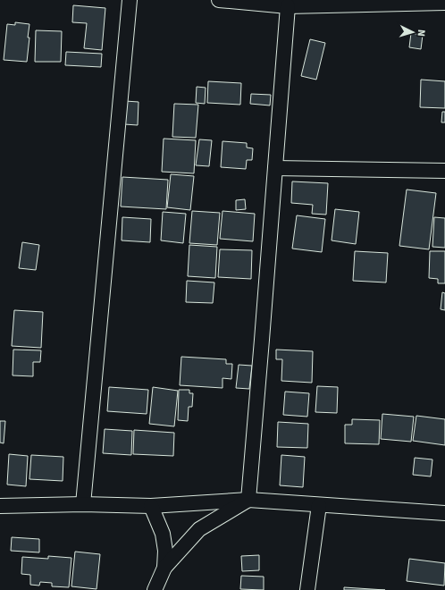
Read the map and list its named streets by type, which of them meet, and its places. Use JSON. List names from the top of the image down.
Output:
{
  "north": "right"
}
